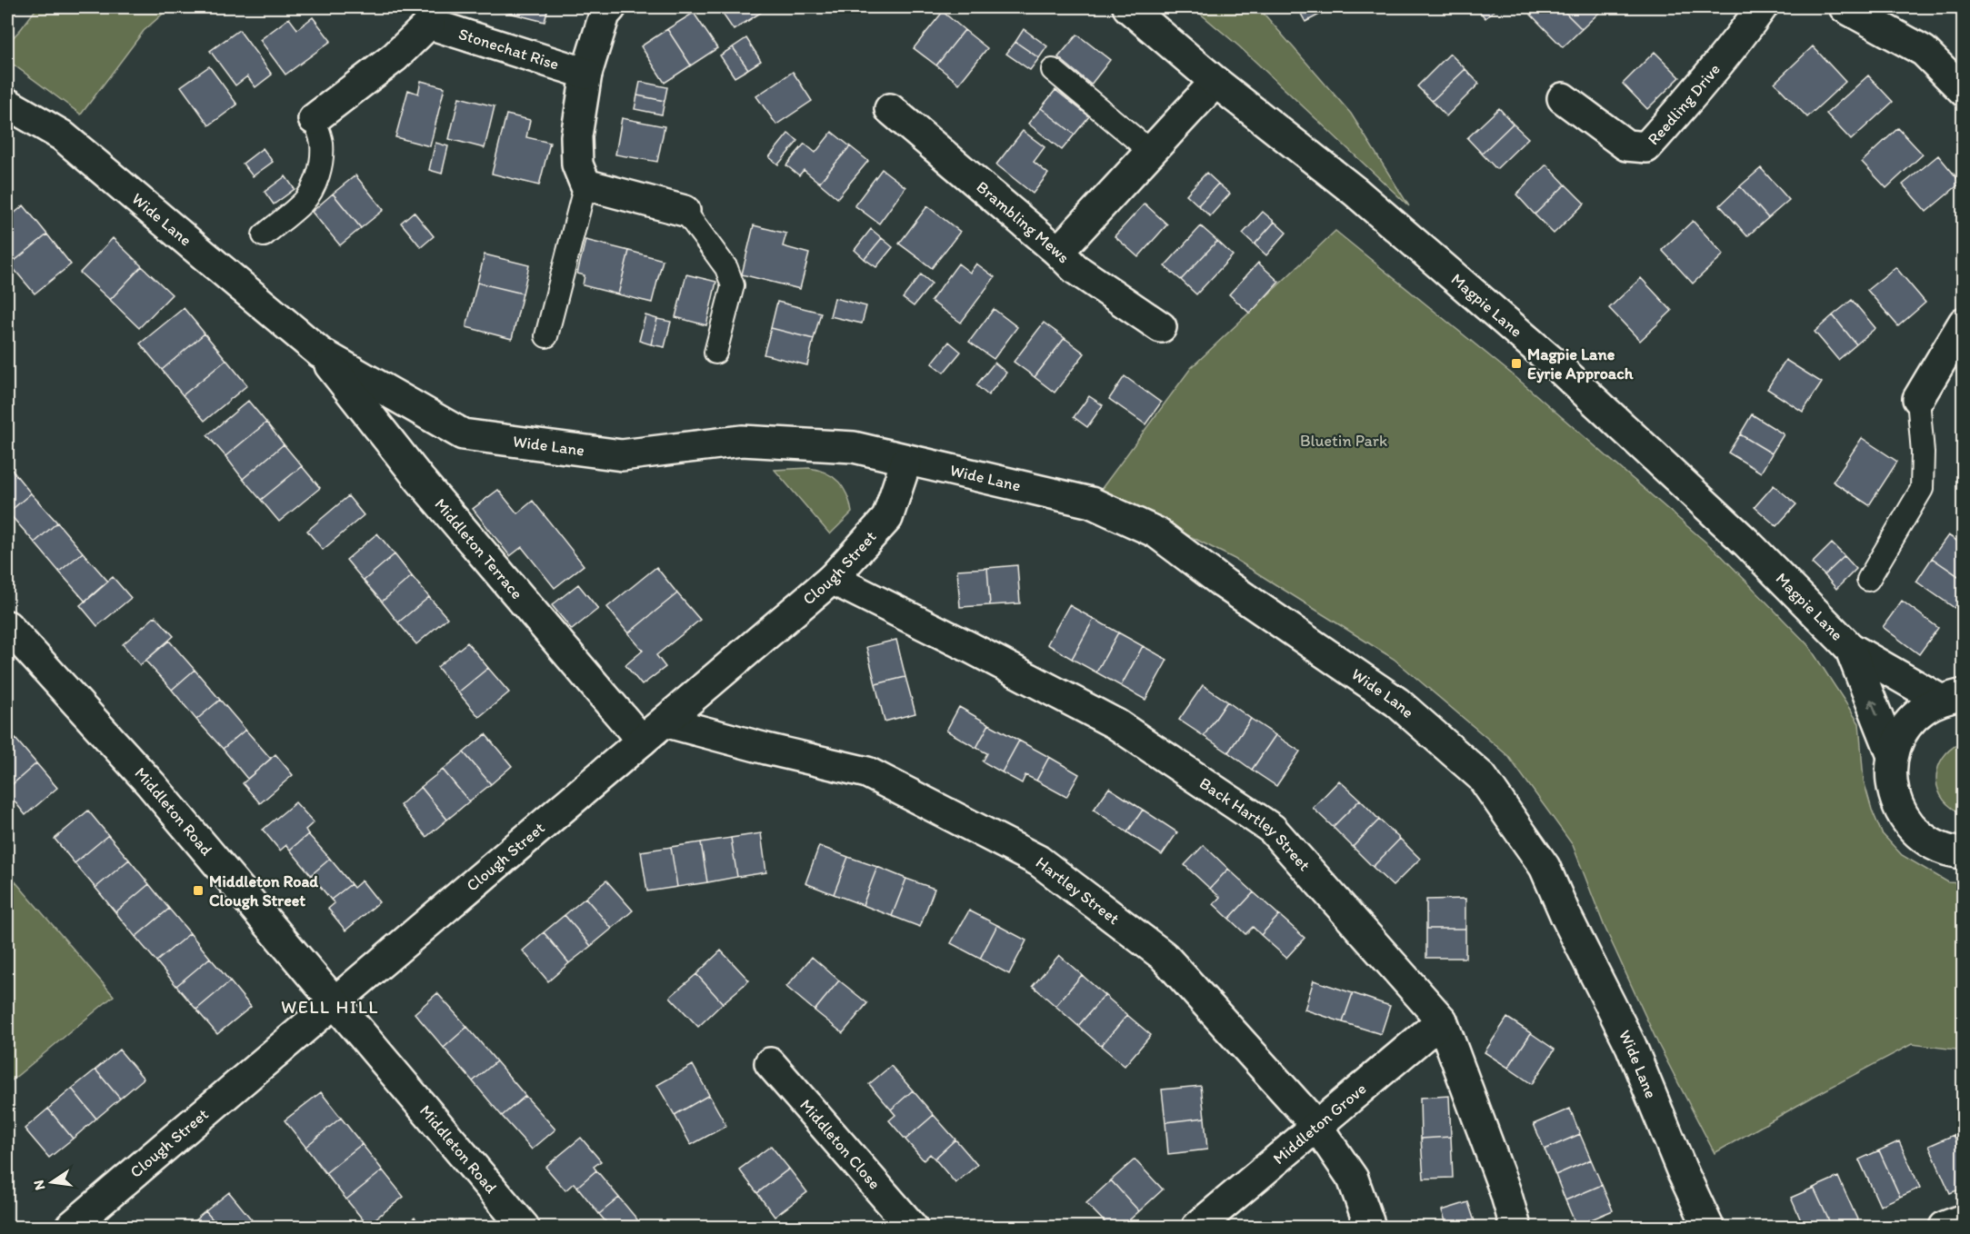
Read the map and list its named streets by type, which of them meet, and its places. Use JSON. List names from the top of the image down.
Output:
{
  "streets": {
    "street": [
      "Stonechat Rise",
      "Reedling Drive",
      "Wide Lane",
      "Brambling Mews",
      "Magpie Lane",
      "Middleton Terrace",
      "Clough Street",
      "Middleton Road",
      "Back Hartley Street",
      "Hartley Street",
      "Middleton Grove",
      "Middleton Close"
    ]
  },
  "crossings": [
    ["Wide Lane", "Middleton Terrace"],
    ["Wide Lane", "Clough Street"],
    ["Middleton Terrace", "Clough Street"],
    ["Clough Street", "Middleton Road"],
    ["Clough Street", "Back Hartley Street"],
    ["Clough Street", "Hartley Street"],
    ["Back Hartley Street", "Middleton Grove"],
    ["Hartley Street", "Middleton Grove"]
  ],
  "districts": ["WELL HILL"],
  "parks": ["Bluetin Park"],
  "places": {
    "transit": ["Magpie Lane Eyrie Approach", "Middleton Road Clough Street"]
  },
  "north": "left"
}
